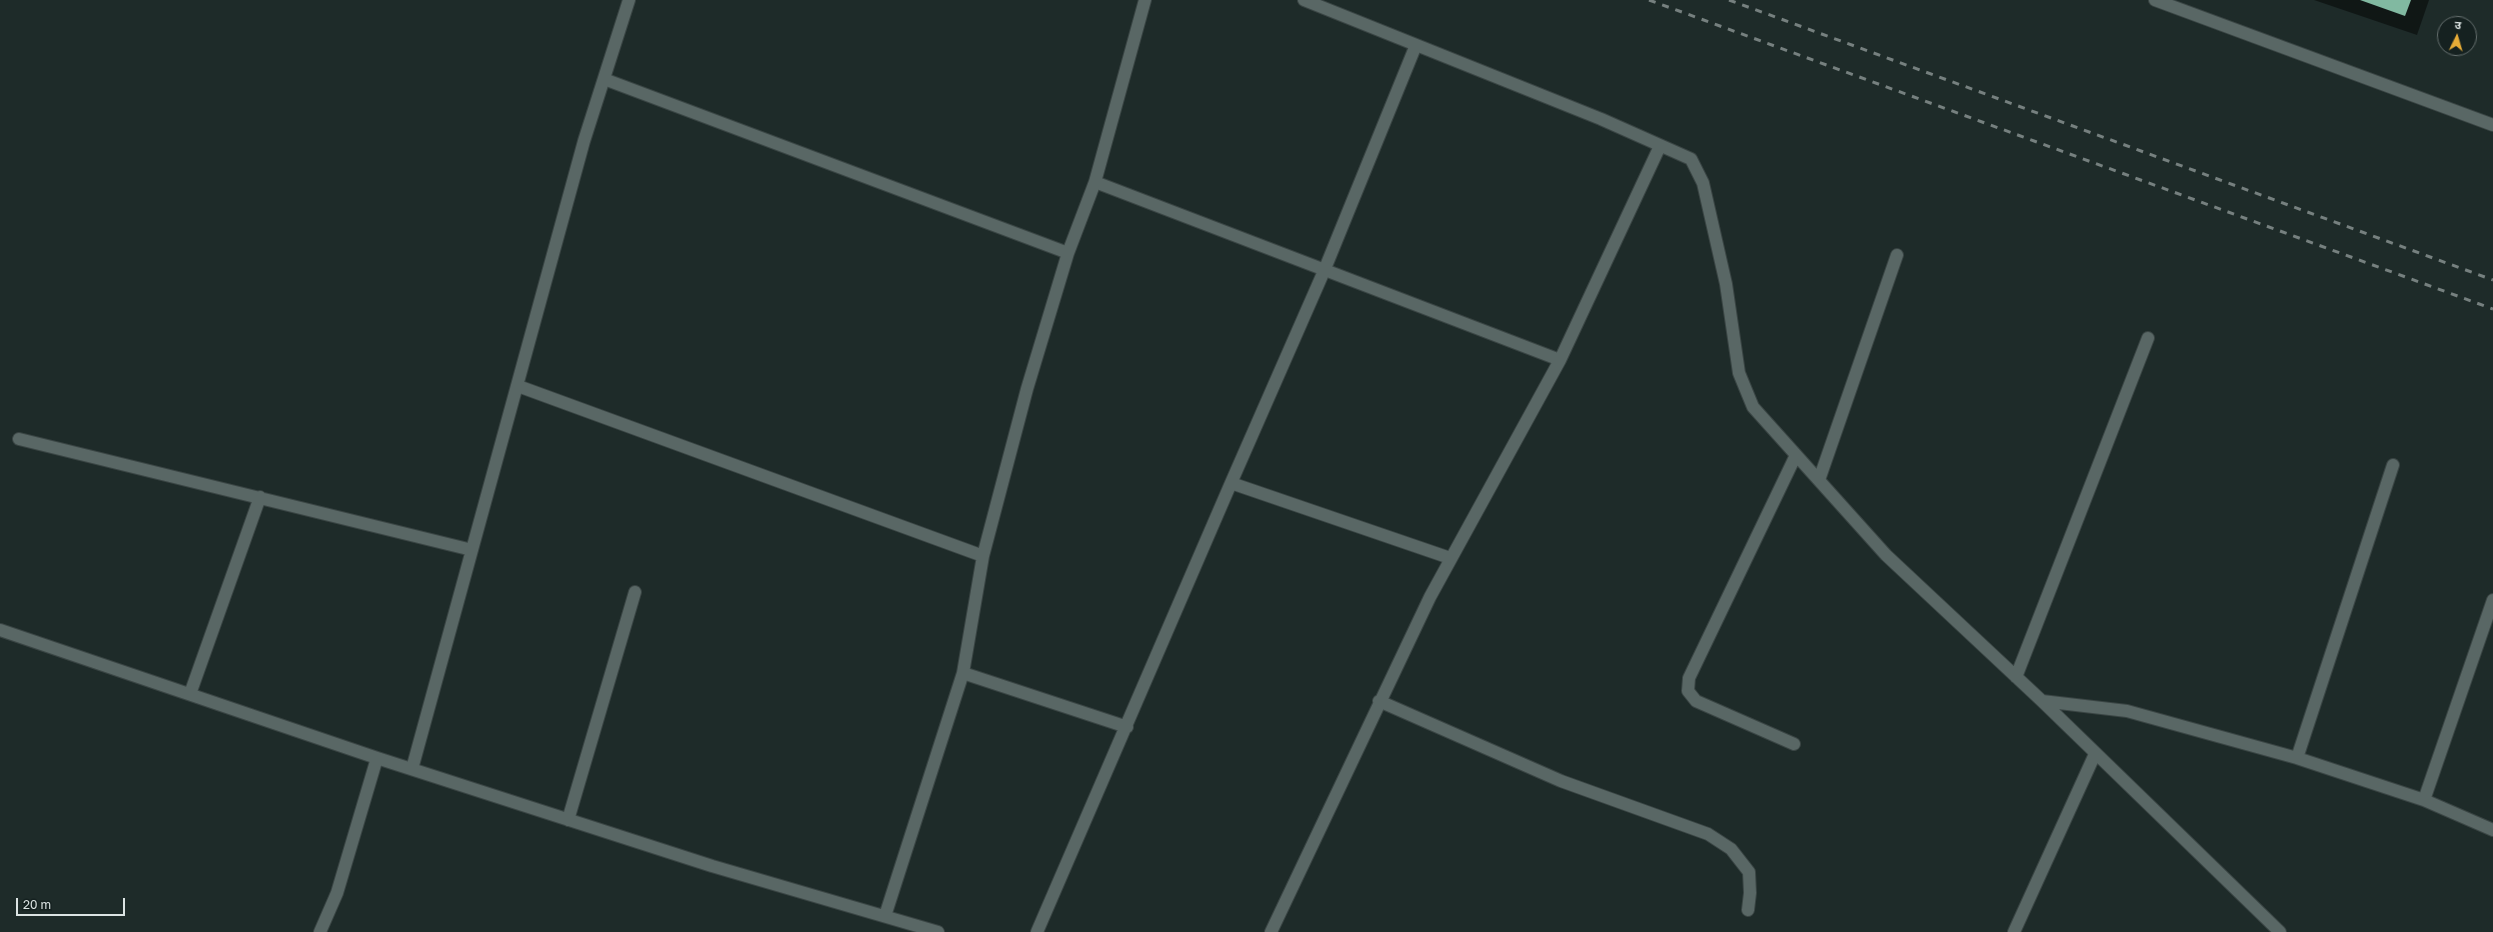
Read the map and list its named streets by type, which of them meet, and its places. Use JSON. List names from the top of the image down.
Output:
{
  "scale_bar": "20 m",
  "north": "top"
}
